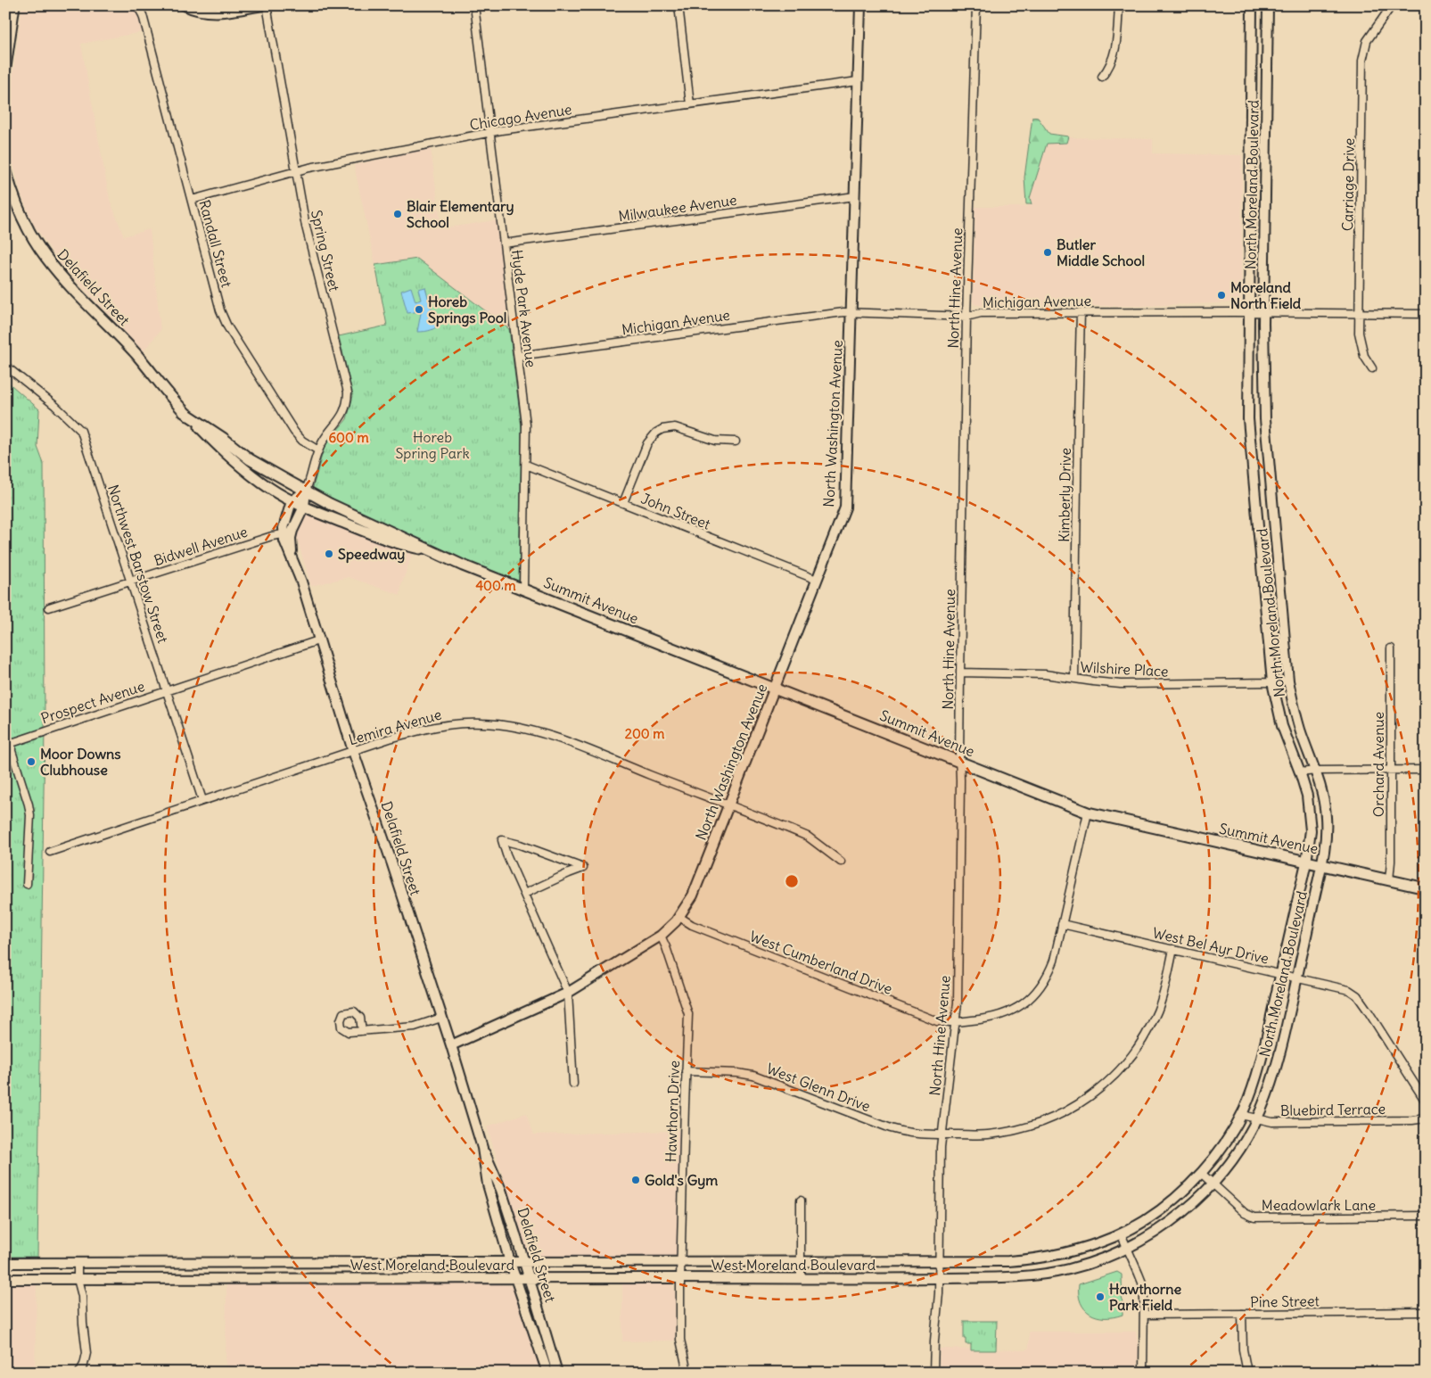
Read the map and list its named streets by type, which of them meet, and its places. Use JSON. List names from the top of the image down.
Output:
{
  "streets": {
    "main road": ["Delafield Street", "Summit Avenue"],
    "street": [
      "Chicago Avenue",
      "North Moreland Boulevard",
      "Carriage Drive",
      "Milwaukee Avenue",
      "Randall Street",
      "Spring Street",
      "North Hine Avenue",
      "Michigan Avenue",
      "Hyde Park Avenue",
      "North Washington Avenue",
      "Kimberly Drive",
      "John Street",
      "Bidwell Avenue",
      "Northwest Barstow Street",
      "Wilshire Place",
      "Prospect Avenue",
      "Lemira Avenue",
      "Orchard Avenue",
      "West Bel Ayr Drive",
      "West Cumberland Drive",
      "West Glenn Drive",
      "Bluebird Terrace",
      "Hawthorn Drive",
      "Meadowlark Lane",
      "West Moreland Boulevard",
      "Pine Street"
    ]
  },
  "crossings": [
    ["Chicago Avenue", "Randall Street"],
    ["Chicago Avenue", "Spring Street"],
    ["Chicago Avenue", "Hyde Park Avenue"],
    ["Chicago Avenue", "North Washington Avenue"],
    ["North Moreland Boulevard", "North Hine Avenue"],
    ["North Moreland Boulevard", "Michigan Avenue"],
    ["North Moreland Boulevard", "Summit Avenue"],
    ["North Moreland Boulevard", "Wilshire Place"],
    ["North Moreland Boulevard", "West Bel Ayr Drive"],
    ["North Moreland Boulevard", "Bluebird Terrace"],
    ["North Moreland Boulevard", "Meadowlark Lane"],
    ["North Moreland Boulevard", "West Moreland Boulevard"],
    ["Carriage Drive", "Michigan Avenue"],
    ["Milwaukee Avenue", "Hyde Park Avenue"],
    ["Milwaukee Avenue", "North Washington Avenue"],
    ["Randall Street", "Spring Street"],
    ["Spring Street", "Delafield Street"],
    ["Spring Street", "Summit Avenue"],
    ["Delafield Street", "North Washington Avenue"],
    ["Delafield Street", "Bidwell Avenue"],
    ["Delafield Street", "Summit Avenue"],
    ["Delafield Street", "Prospect Avenue"],
    ["Delafield Street", "Lemira Avenue"],
    ["Delafield Street", "West Moreland Boulevard"],
    ["North Hine Avenue", "Michigan Avenue"],
    ["North Hine Avenue", "Summit Avenue"],
    ["North Hine Avenue", "Wilshire Place"],
    ["North Hine Avenue", "West Cumberland Drive"],
    ["North Hine Avenue", "West Glenn Drive"],
    ["North Hine Avenue", "West Moreland Boulevard"],
    ["Michigan Avenue", "Hyde Park Avenue"],
    ["Michigan Avenue", "North Washington Avenue"],
    ["Michigan Avenue", "Kimberly Drive"],
    ["Hyde Park Avenue", "John Street"],
    ["Hyde Park Avenue", "Summit Avenue"],
    ["North Washington Avenue", "John Street"],
    ["North Washington Avenue", "Summit Avenue"],
    ["North Washington Avenue", "Lemira Avenue"],
    ["North Washington Avenue", "West Cumberland Drive"],
    ["North Washington Avenue", "Hawthorn Drive"],
    ["Kimberly Drive", "Wilshire Place"],
    ["Bidwell Avenue", "Northwest Barstow Street"],
    ["Northwest Barstow Street", "Prospect Avenue"],
    ["Northwest Barstow Street", "Lemira Avenue"],
    ["Summit Avenue", "Orchard Avenue"],
    ["Summit Avenue", "West Cumberland Drive"],
    ["West Bel Ayr Drive", "West Cumberland Drive"],
    ["West Bel Ayr Drive", "West Glenn Drive"],
    ["West Glenn Drive", "Hawthorn Drive"],
    ["Hawthorn Drive", "West Moreland Boulevard"]
  ],
  "parks": ["Horeb Spring Park"],
  "places": [
    "Blair Elementary School",
    "Butler Middle School",
    "Moreland North Field",
    "Horeb Springs Pool",
    "Speedway",
    "Moor Downs Clubhouse",
    "Gold's Gym",
    "Hawthorne Park Field"
  ],
  "rings": ["600 m", "400 m", "200 m"]
}
